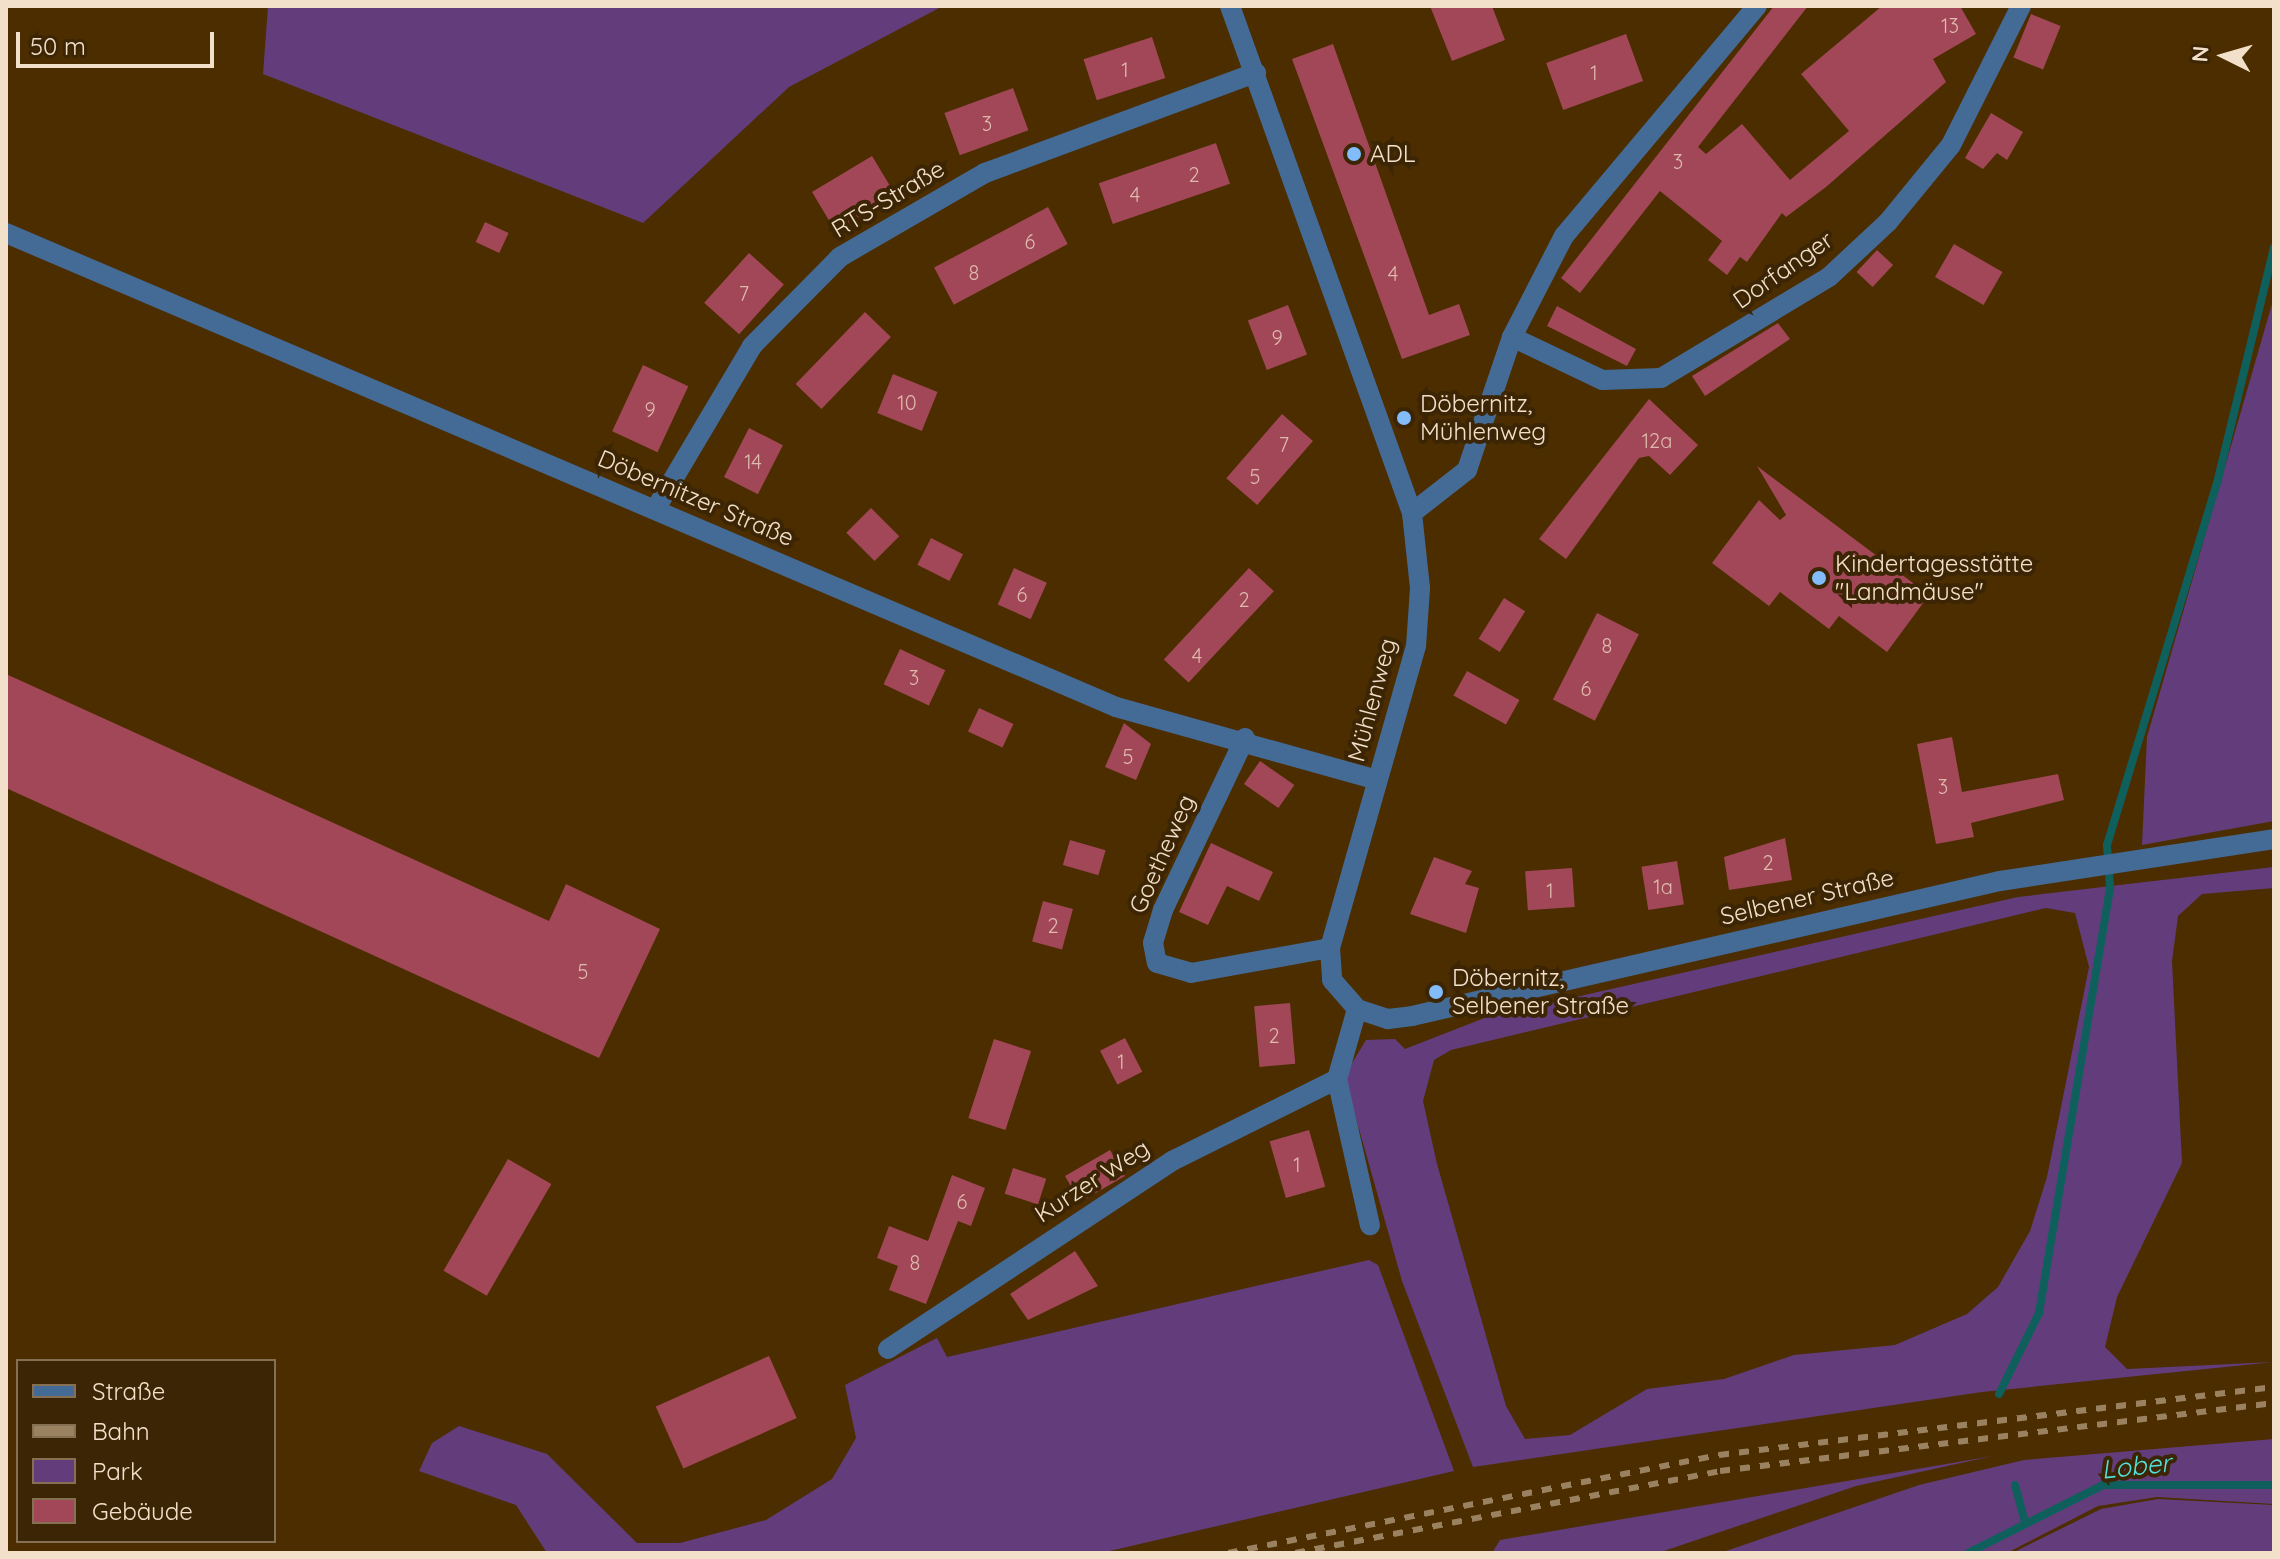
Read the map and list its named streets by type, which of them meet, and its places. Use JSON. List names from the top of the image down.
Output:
{
  "streets": {
    "street": [
      "RTS-Straße",
      "Dorfanger",
      "Döbernitzer Straße",
      "Mühlenweg",
      "Goetheweg",
      "Selbener Straße",
      "Kurzer Weg"
    ]
  },
  "crossings": [
    ["RTS-Straße", "Döbernitzer Straße"],
    ["RTS-Straße", "Mühlenweg"],
    ["Döbernitzer Straße", "Mühlenweg"],
    ["Döbernitzer Straße", "Goetheweg"],
    ["Mühlenweg", "Goetheweg"],
    ["Mühlenweg", "Selbener Straße"]
  ],
  "water": ["Lober"],
  "places": [
    "ADL",
    "Döbernitz, Mühlenweg",
    "Kindertagesstätte \"Landmäuse\"",
    "Döbernitz, Selbener Straße"
  ],
  "house_numbers": [
    "13",
    "1",
    "1",
    "3",
    "3",
    "2",
    "4",
    "6",
    "8",
    "4",
    "7",
    "9",
    "10",
    "9",
    "12a",
    "7",
    "14",
    "5",
    "6",
    "2",
    "8",
    "4",
    "3",
    "6",
    "5",
    "3",
    "2",
    "1a",
    "1",
    "2",
    "5",
    "2",
    "1",
    "1",
    "6",
    "8"
  ],
  "legend": [
    "Straße",
    "Bahn",
    "Park",
    "Gebäude"
  ],
  "scale_bar": "50 m",
  "north": "left"
}
